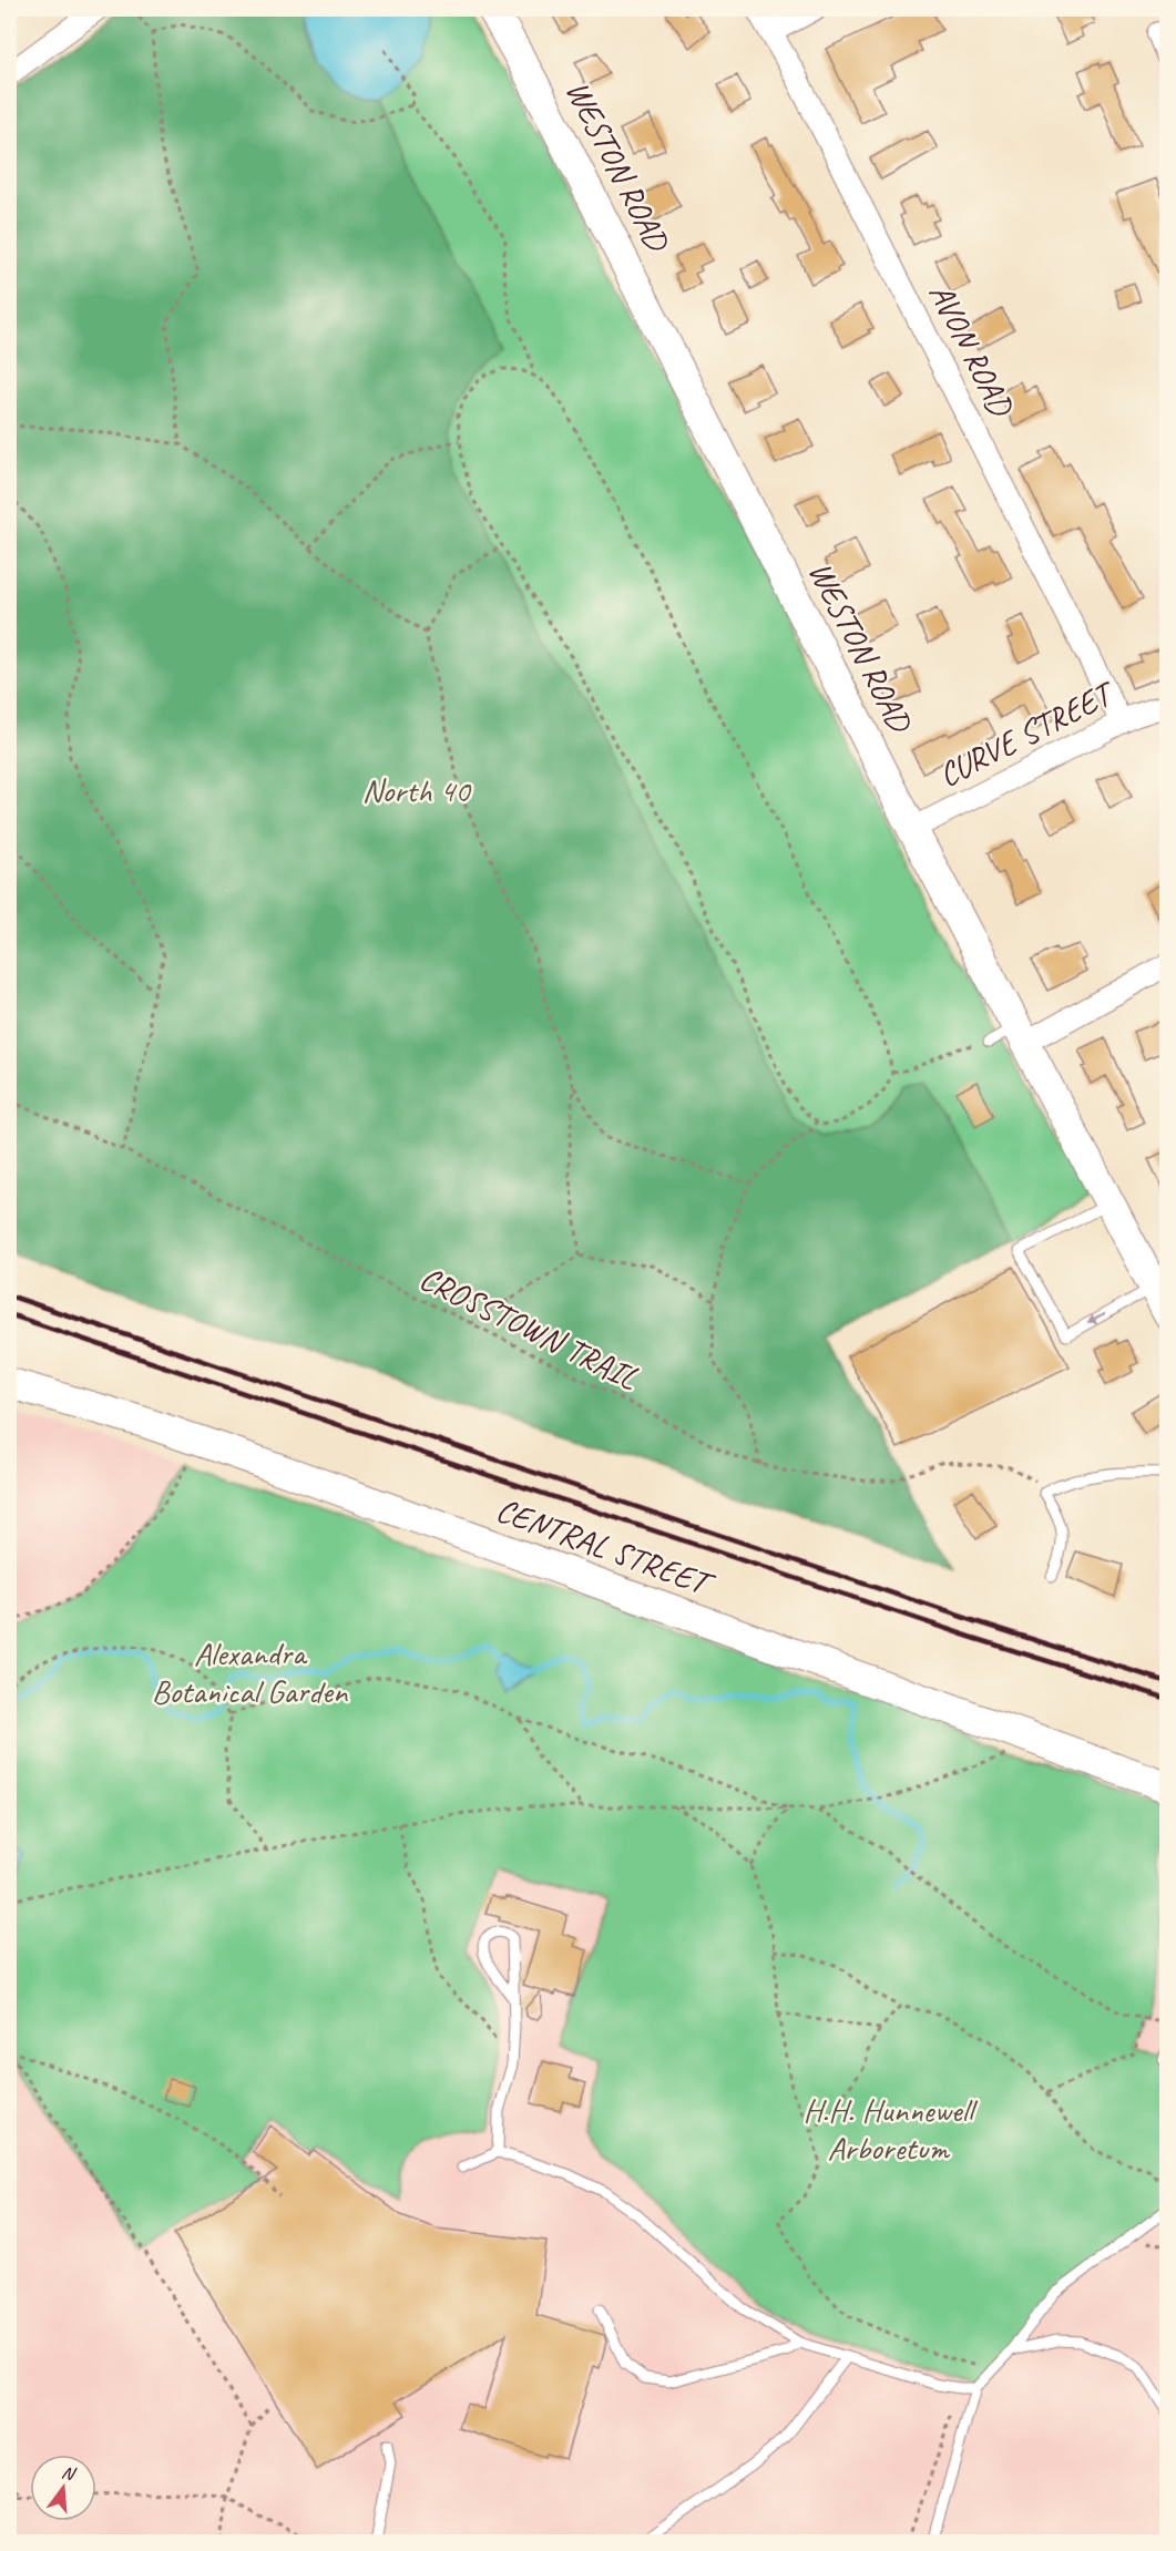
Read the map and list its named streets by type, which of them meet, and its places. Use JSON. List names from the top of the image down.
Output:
{
  "streets": {
    "main road": ["WESTON ROAD", "CENTRAL STREET"],
    "street": ["AVON ROAD", "CURVE STREET"],
    "path": ["CROSSTOWN TRAIL"]
  },
  "crossings": [
    ["WESTON ROAD", "CURVE STREET"],
    ["AVON ROAD", "CURVE STREET"]
  ],
  "parks": ["North 40", "Alexandra Botanical Garden", "H.H. Hunnewell Arboretum"],
  "north": "top"
}
